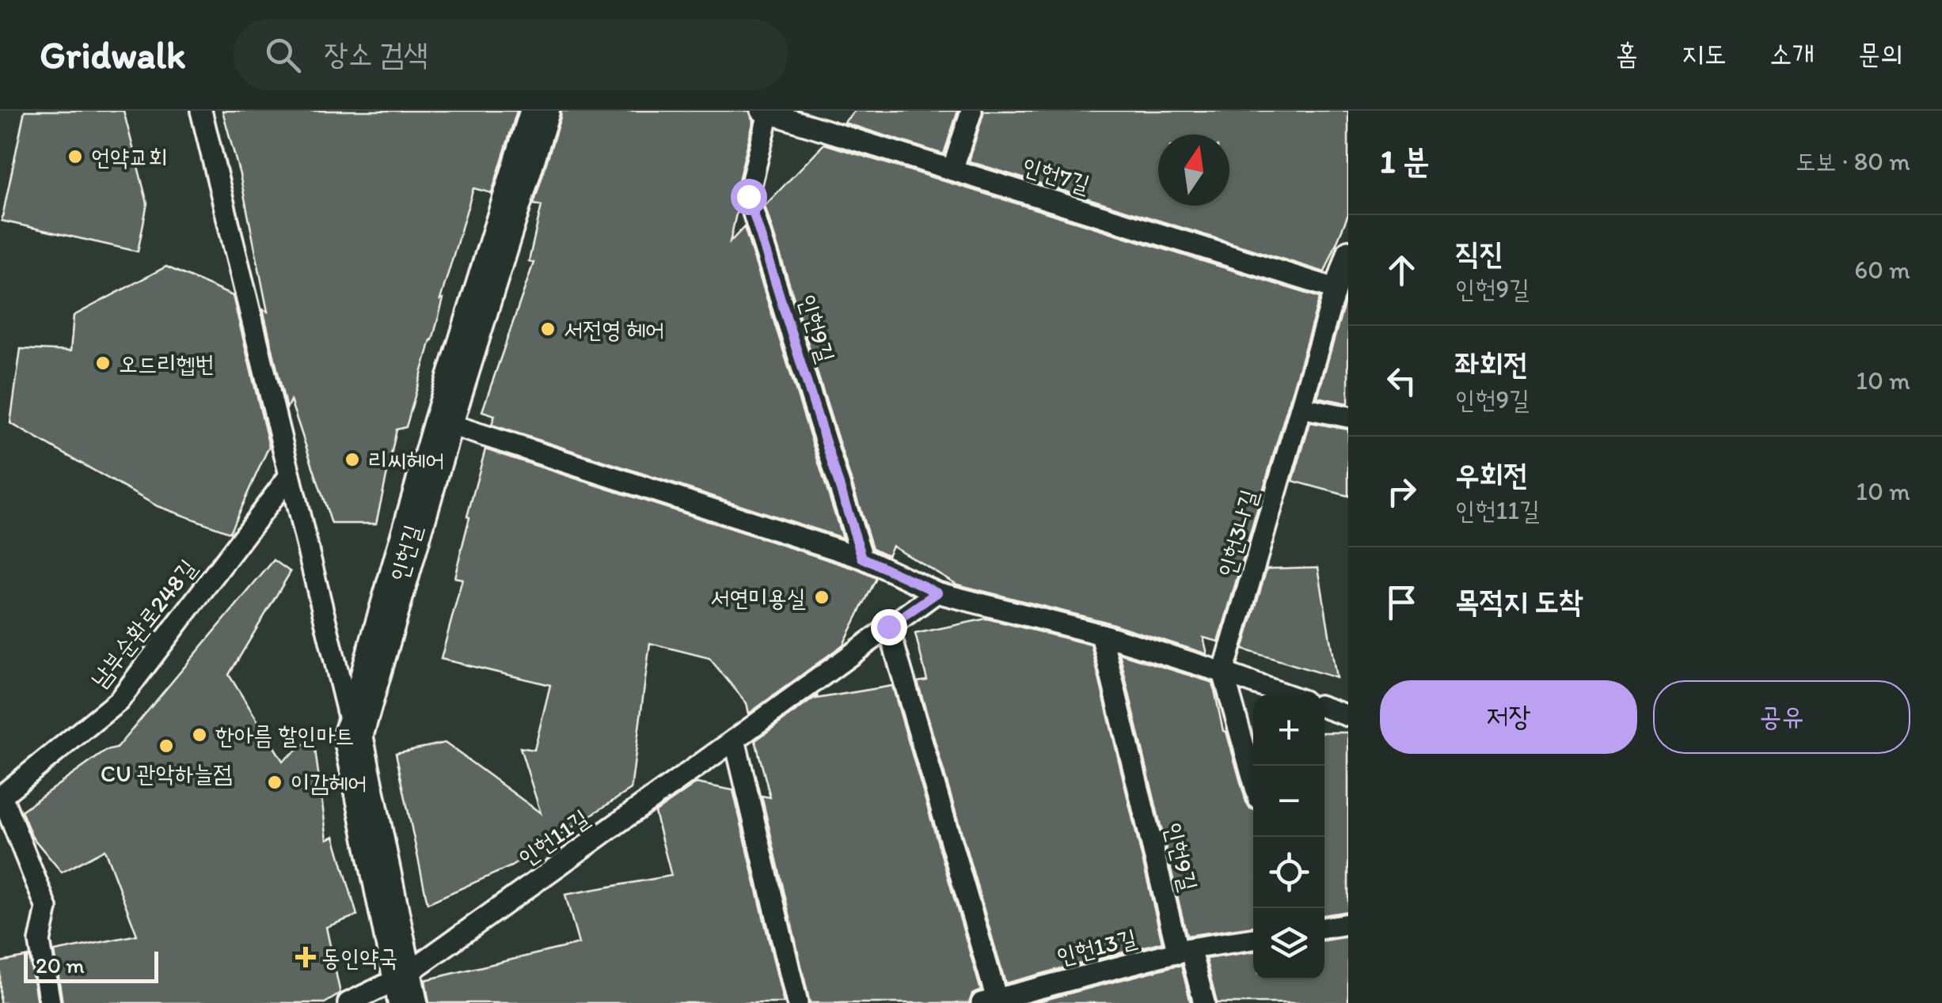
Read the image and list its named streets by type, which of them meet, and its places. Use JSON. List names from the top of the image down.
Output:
{
  "streets": {
    "street": ["인헌길"],
    "lane": [
      "인헌7길",
      "인헌9길",
      "인헌3나길",
      "남부순환로248길",
      "인헌11길",
      "인헌13길"
    ]
  },
  "crossings": [
    ["인헌7길", "인헌9길"],
    ["인헌7길", "인헌3나길"],
    ["인헌9길", "인헌13길"],
    ["인헌길", "인헌11길"]
  ],
  "places": {
    "other": [
      "언약교회",
      "서전영 헤어",
      "오드리헵번",
      "리씨헤어",
      "서연미용실",
      "한아름 할인마트",
      "CU 관악하늘점",
      "이감헤어"
    ],
    "health": ["동인약국"]
  },
  "scale_bar": "20 m",
  "north": "top",
  "page": {
    "header": "Gridwalk",
    "search": "장소 검색",
    "nav": [
      "홈",
      "지도",
      "소개",
      "문의"
    ],
    "heading": ["1 분", "도보 · 80 m"],
    "list": [
      ["직진", "인헌9길", "60 m"],
      ["좌회전", "인헌9길", "10 m"],
      ["우회전", "인헌11길", "10 m"],
      "목적지 도착"
    ],
    "buttons": ["저장", "공유"],
    "map_buttons": ["+", "−"],
    "scale": "20 m"
  }
}
